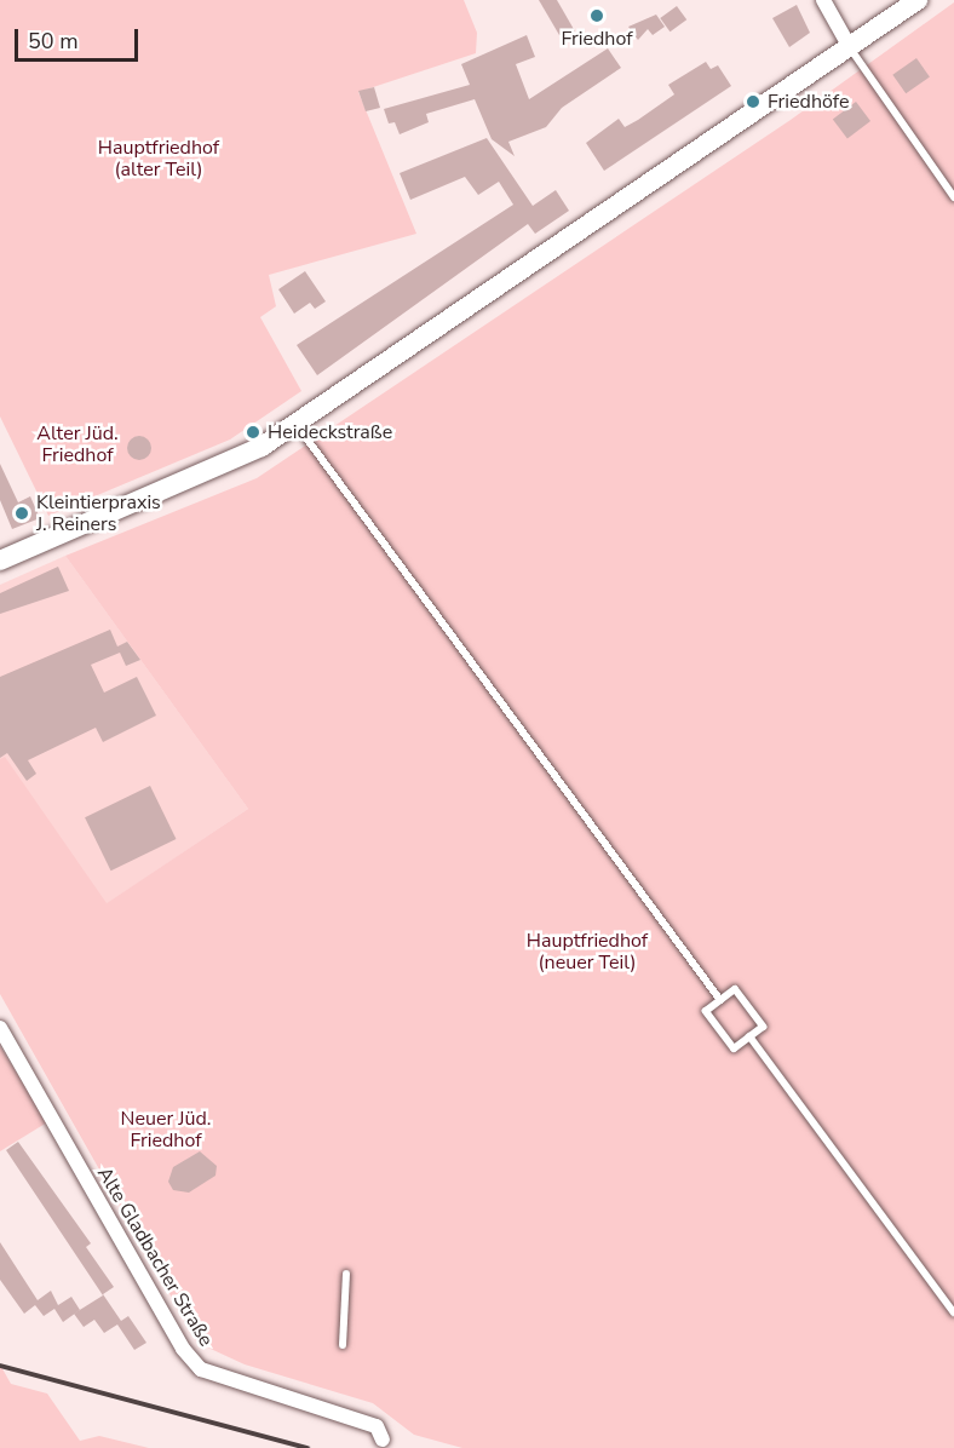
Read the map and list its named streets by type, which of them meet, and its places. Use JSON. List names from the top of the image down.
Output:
{
  "streets": {
    "street": ["Alte Gladbacher Straße"]
  },
  "parks": [
    "Hauptfriedhof (alter Teil)",
    "Alter Jüd. Friedhof",
    "Hauptfriedhof (neuer Teil)",
    "Neuer Jüd. Friedhof"
  ],
  "places": [
    "Friedhof",
    "Friedhöfe",
    "Heideckstraße",
    "Kleintierpraxis J. Reiners"
  ],
  "scale_bar": "50 m"
}
